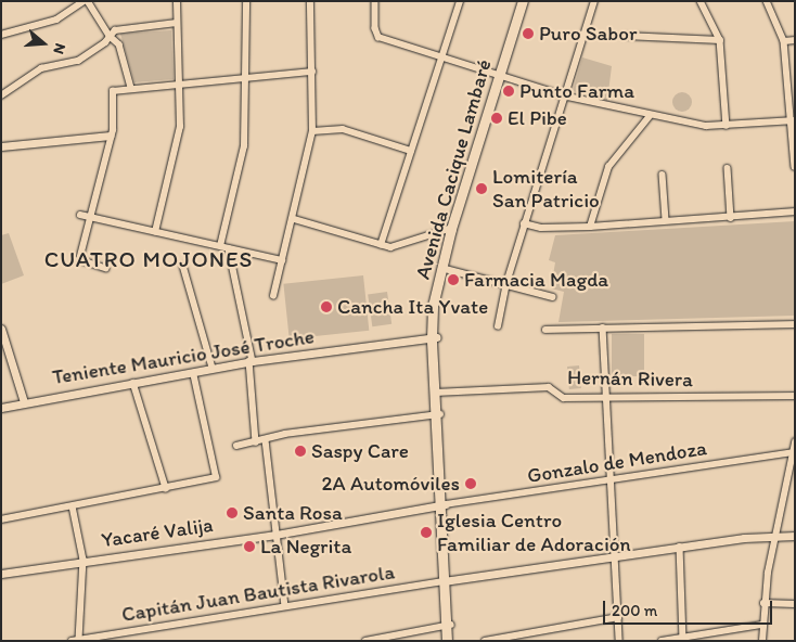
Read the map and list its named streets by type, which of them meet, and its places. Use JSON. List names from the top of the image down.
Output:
{
  "streets": {
    "main road": ["Avenida Cacique Lambaré"],
    "street": [
      "Teniente Mauricio José Troche",
      "Hernán Rivera",
      "Gonzalo de Mendoza",
      "Yacaré Valija",
      "Capitán Juan Bautista Rivarola"
    ]
  },
  "crossings": [
    ["Avenida Cacique Lambaré", "Teniente Mauricio José Troche"],
    ["Avenida Cacique Lambaré", "Hernán Rivera"],
    ["Avenida Cacique Lambaré", "Gonzalo de Mendoza"],
    ["Avenida Cacique Lambaré", "Yacaré Valija"],
    ["Avenida Cacique Lambaré", "Capitán Juan Bautista Rivarola"],
    ["Gonzalo de Mendoza", "Yacaré Valija"]
  ],
  "districts": ["CUATRO MOJONES"],
  "places": [
    "Puro Sabor",
    "Punto Farma",
    "El Pibe",
    "Lomitería San Patricio",
    "Farmacia Magda",
    "Cancha Ita Yvate",
    "Saspy Care",
    "2A Automóviles",
    "Santa Rosa",
    "Iglesia Centro Familiar de Adoración",
    "La Negrita"
  ],
  "scale_bar": "200 m",
  "north": "right"
}
